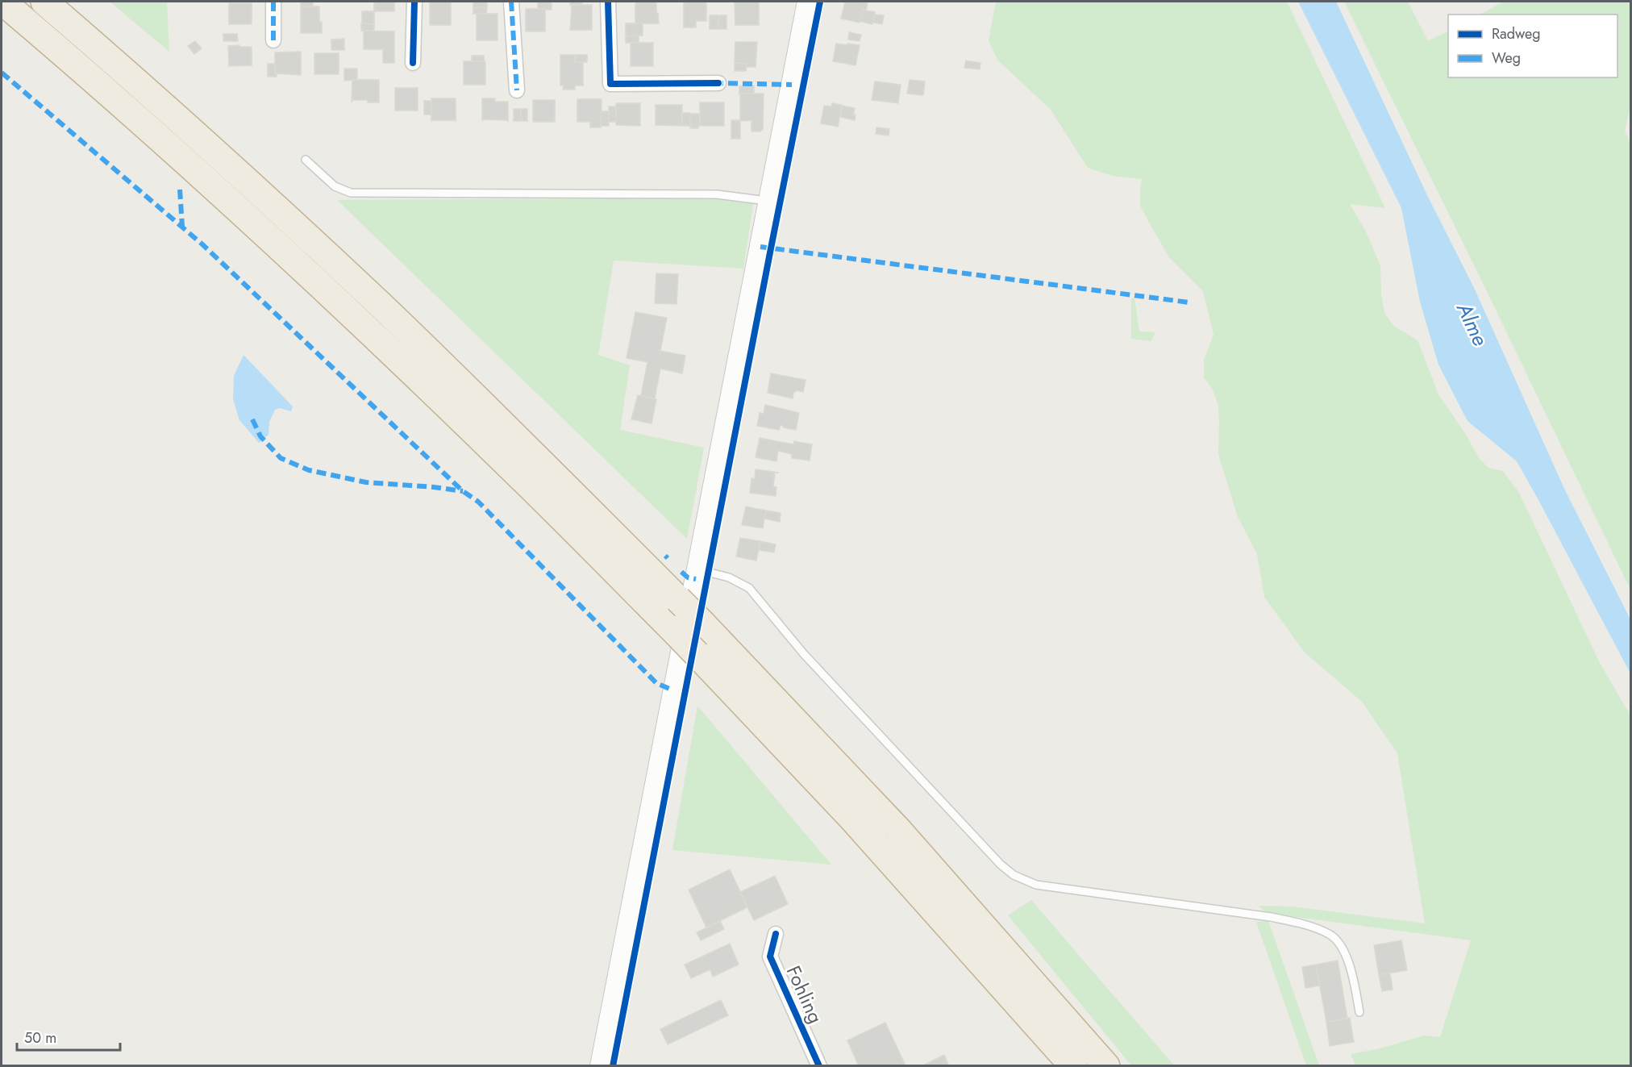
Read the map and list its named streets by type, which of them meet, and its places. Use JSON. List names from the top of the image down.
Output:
{
  "streets": {
    "street": ["Fohling"]
  },
  "water": ["Alme"],
  "legend": ["Radweg", "Weg"],
  "scale_bar": "50 m"
}
